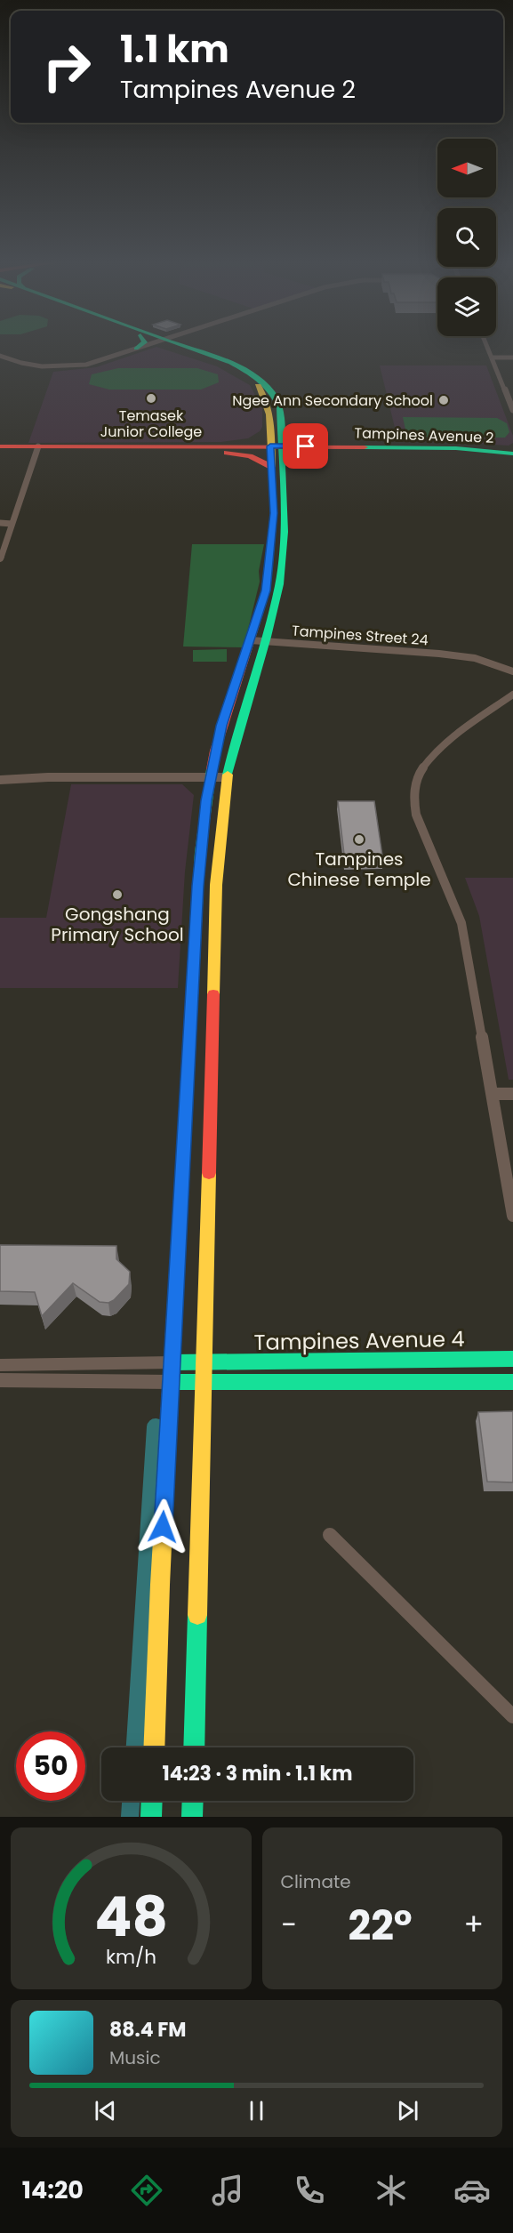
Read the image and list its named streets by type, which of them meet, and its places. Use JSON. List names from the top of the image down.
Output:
{
  "streets": {
    "main road": ["Tampines Avenue 2", "Tampines Avenue 4"],
    "street": ["Tampines Street 24"]
  },
  "places": [
    "Temasek Junior College",
    "Ngee Ann Secondary School",
    "Tampines Chinese Temple",
    "Gongshang Primary School"
  ],
  "north": "left",
  "page": {
    "turn": ["1.1 km", "Tampines Avenue 2"],
    "limit": "50",
    "trip": "14:23 · 3 min · 1.1 km",
    "tile": "Climate",
    "heat": ["−", "22°", "+"],
    "song": ["88.4 FM", "Music"],
    "tabs": "14:20",
    "gauge": ["48", "km/h"]
  }
}
